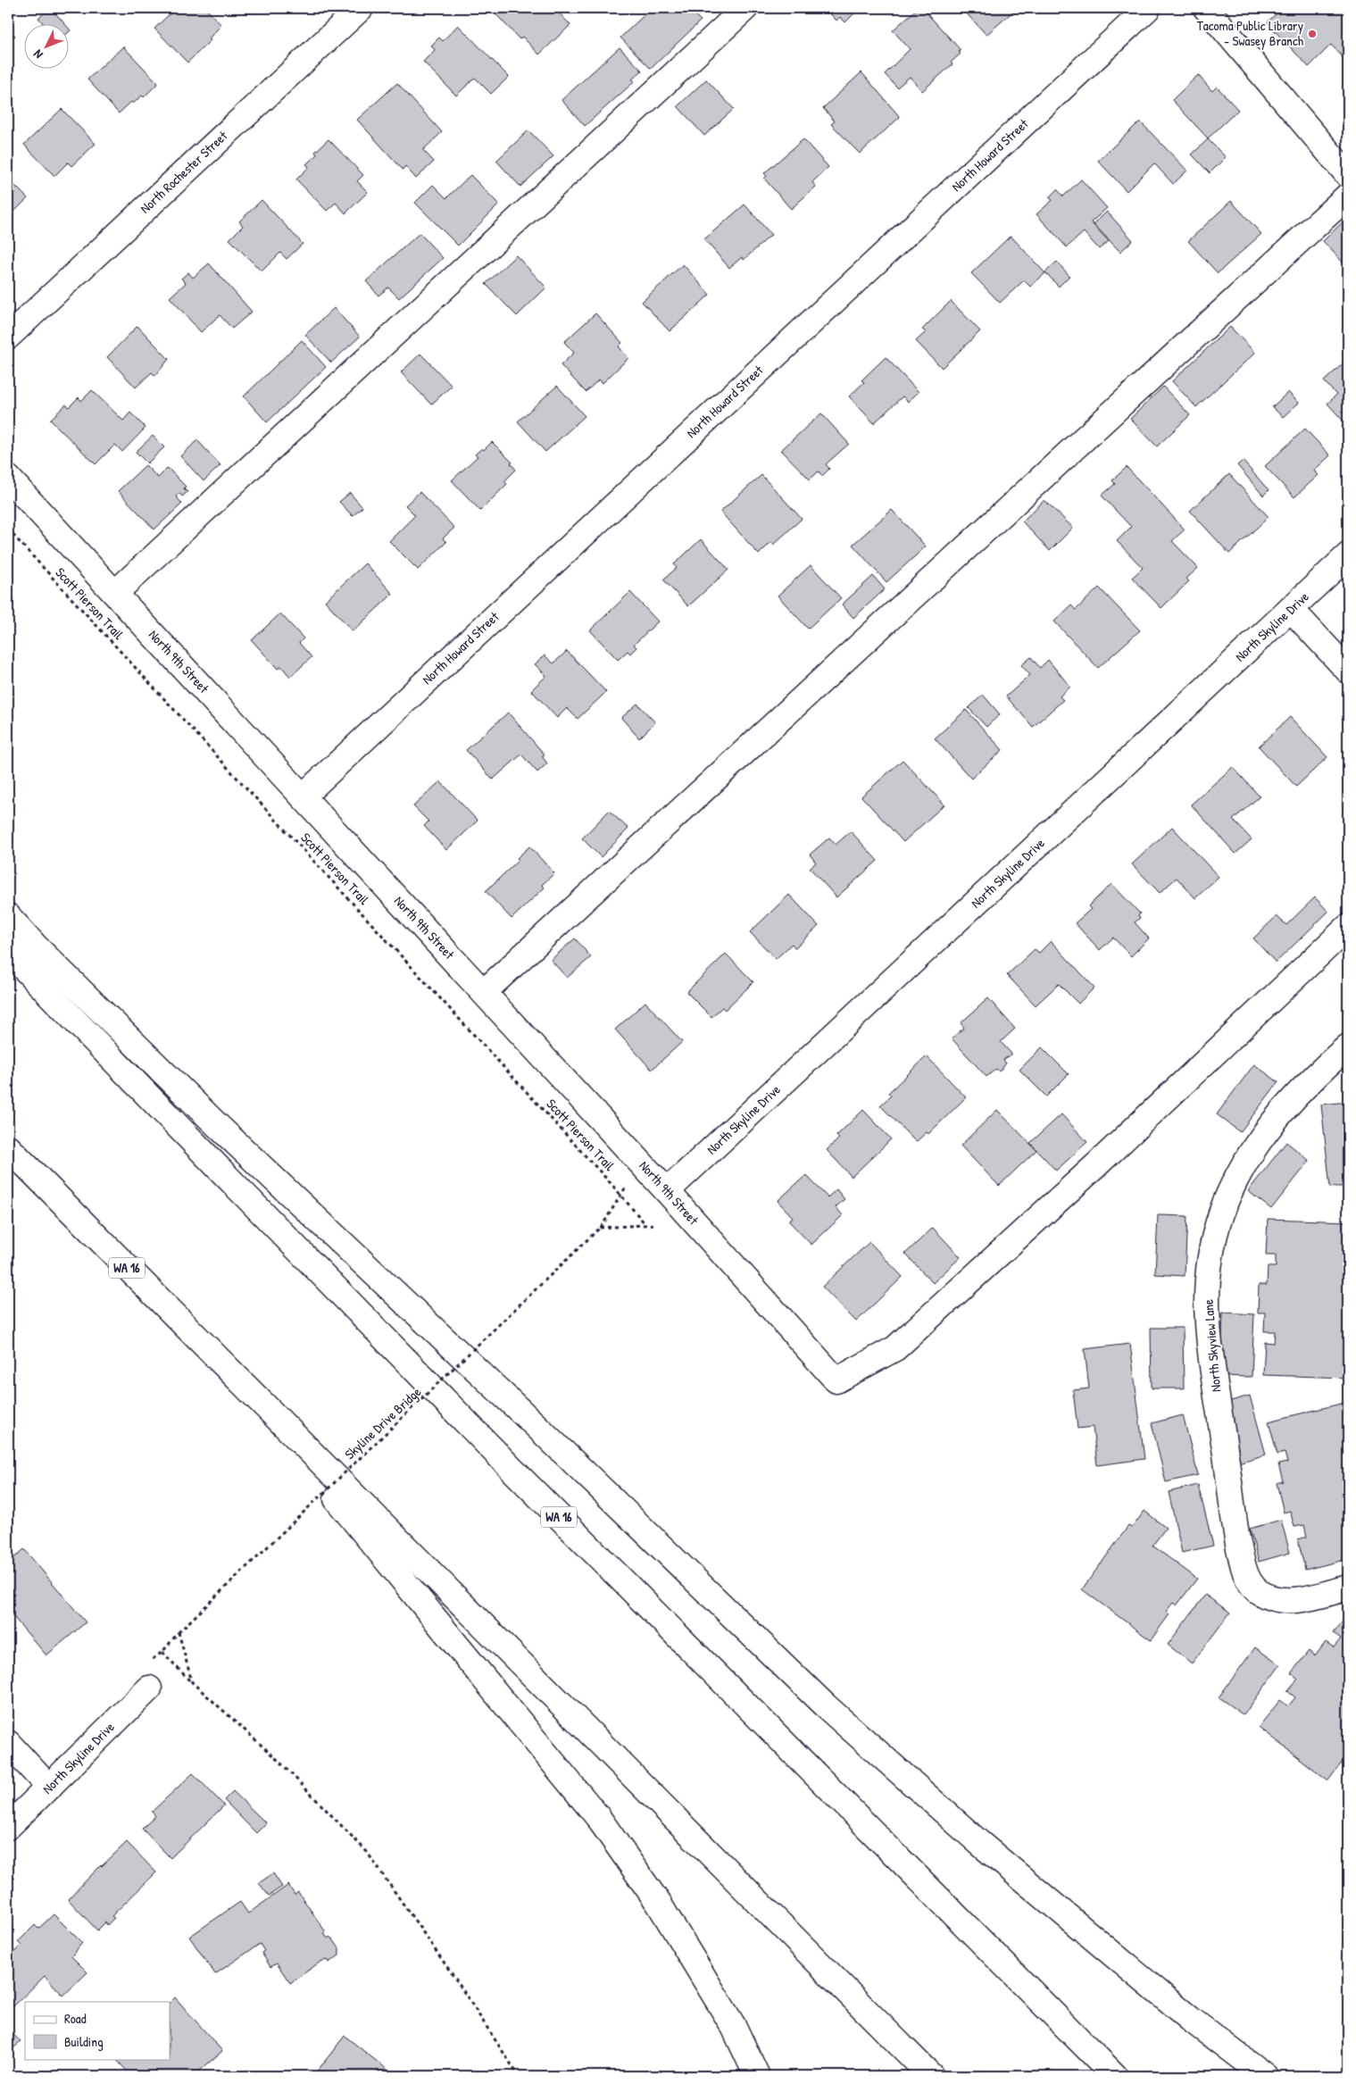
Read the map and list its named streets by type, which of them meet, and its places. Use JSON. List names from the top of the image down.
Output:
{
  "streets": {
    "main road": [
      "North Howard Street",
      "North Rochester Street",
      "North Skyline Drive",
      "North 9th Street",
      "WA 16",
      "North Skyview Lane"
    ],
    "path": ["Scott Pierson Trail", "Skyline Drive Bridge"]
  },
  "crossings": [
    ["North Howard Street", "North 9th Street"],
    ["North Skyline Drive", "North 9th Street"]
  ],
  "places": ["Tacoma Public Library - Swasey Branch"],
  "legend": ["Road", "Building"],
  "north": "bottom left"
}
